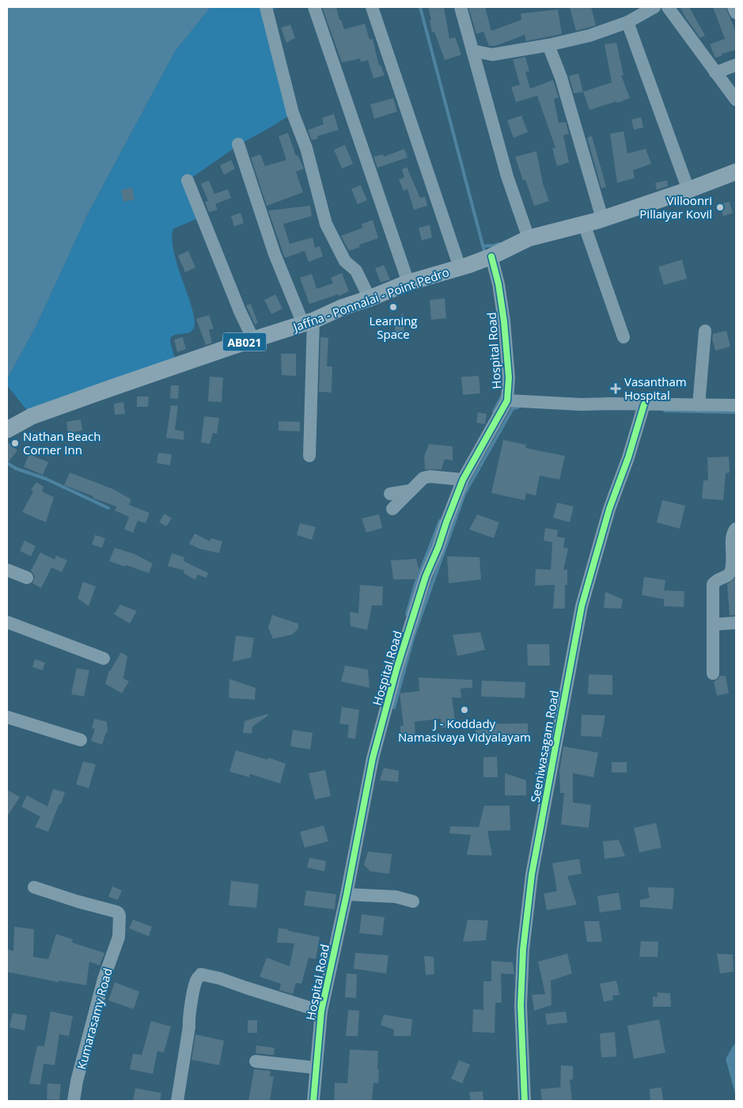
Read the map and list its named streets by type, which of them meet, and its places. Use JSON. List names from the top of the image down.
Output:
{
  "streets": {
    "main road": ["Jaffna - Ponnalai - Point Pedro", "AB021"],
    "street": ["Hospital Road", "Seeniwasagam Road", "Kumarasamy Road"]
  },
  "crossings": [
    ["Jaffna - Ponnalai - Point Pedro", "Hospital Road"]
  ],
  "places": {
    "other": [
      "Villoonri Pillaiyar Kovil",
      "Learning Space",
      "Nathan Beach Corner Inn",
      "J - Koddady Namasivaya Vidyalayam"
    ],
    "health": ["Vasantham Hospital"]
  }
}
